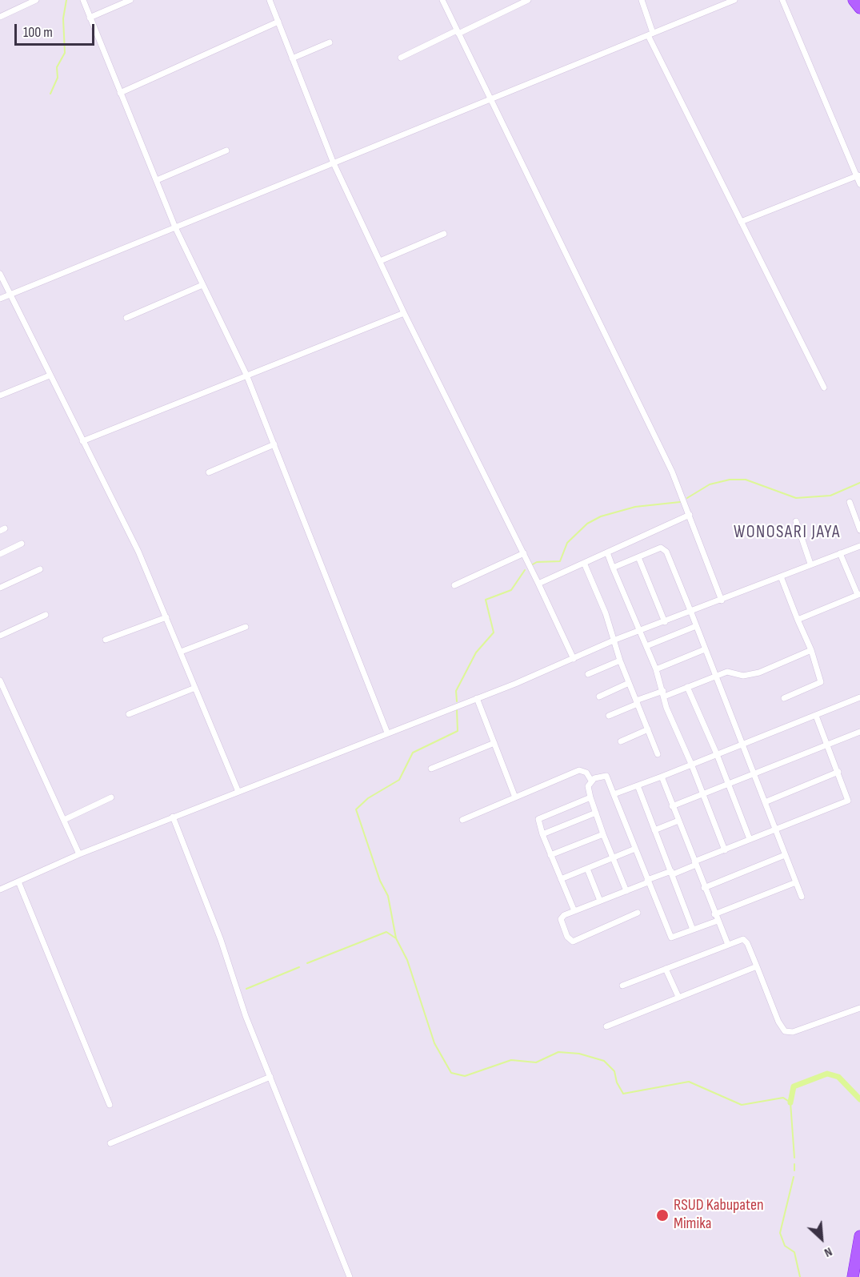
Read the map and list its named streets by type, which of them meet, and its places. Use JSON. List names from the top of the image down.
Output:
{
  "districts": ["WONOSARI JAYA"],
  "places": ["RSUD Kabupaten Mimika"],
  "scale_bar": "100 m",
  "north": "bottom right"
}
